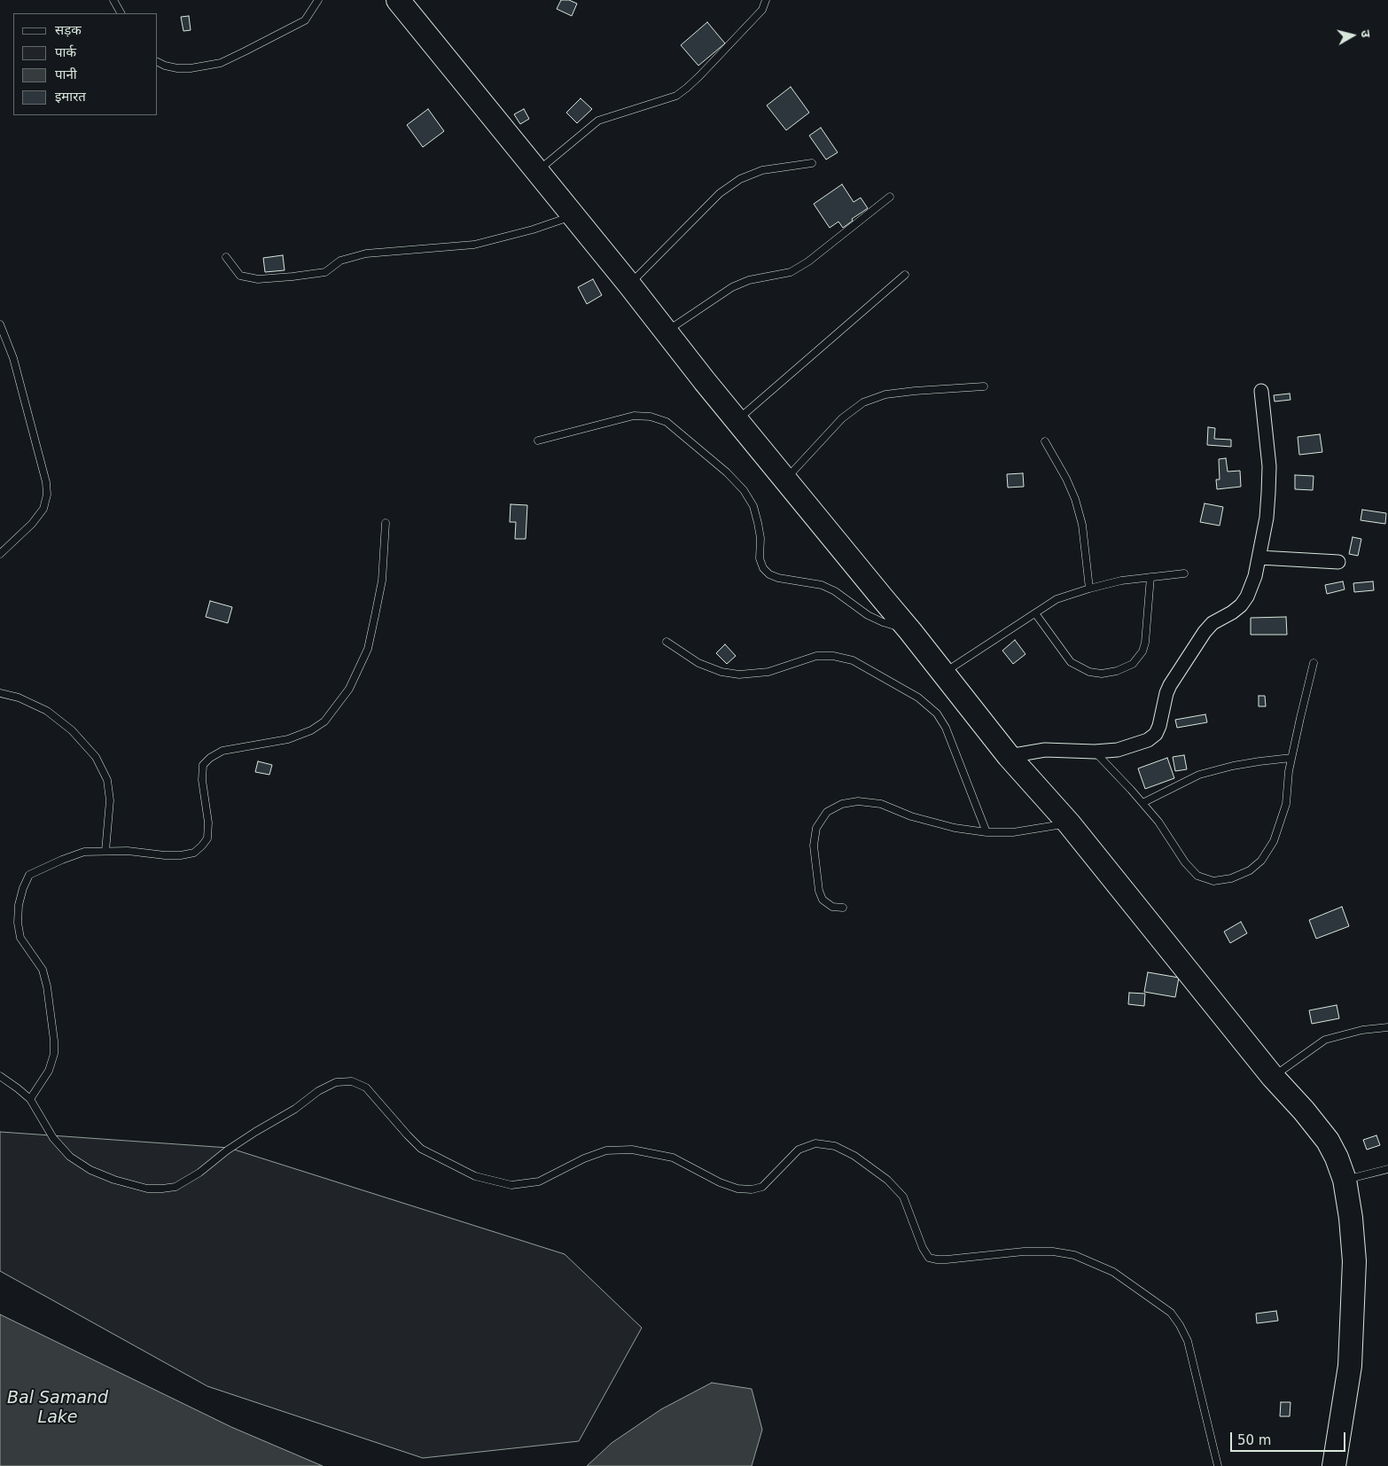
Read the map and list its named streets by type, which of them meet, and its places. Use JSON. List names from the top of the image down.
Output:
{
  "water": ["Bal Samand Lake"],
  "legend": [
    "सड़क",
    "पार्क",
    "पानी",
    "इमारत"
  ],
  "scale_bar": "50 m",
  "north": "right"
}
